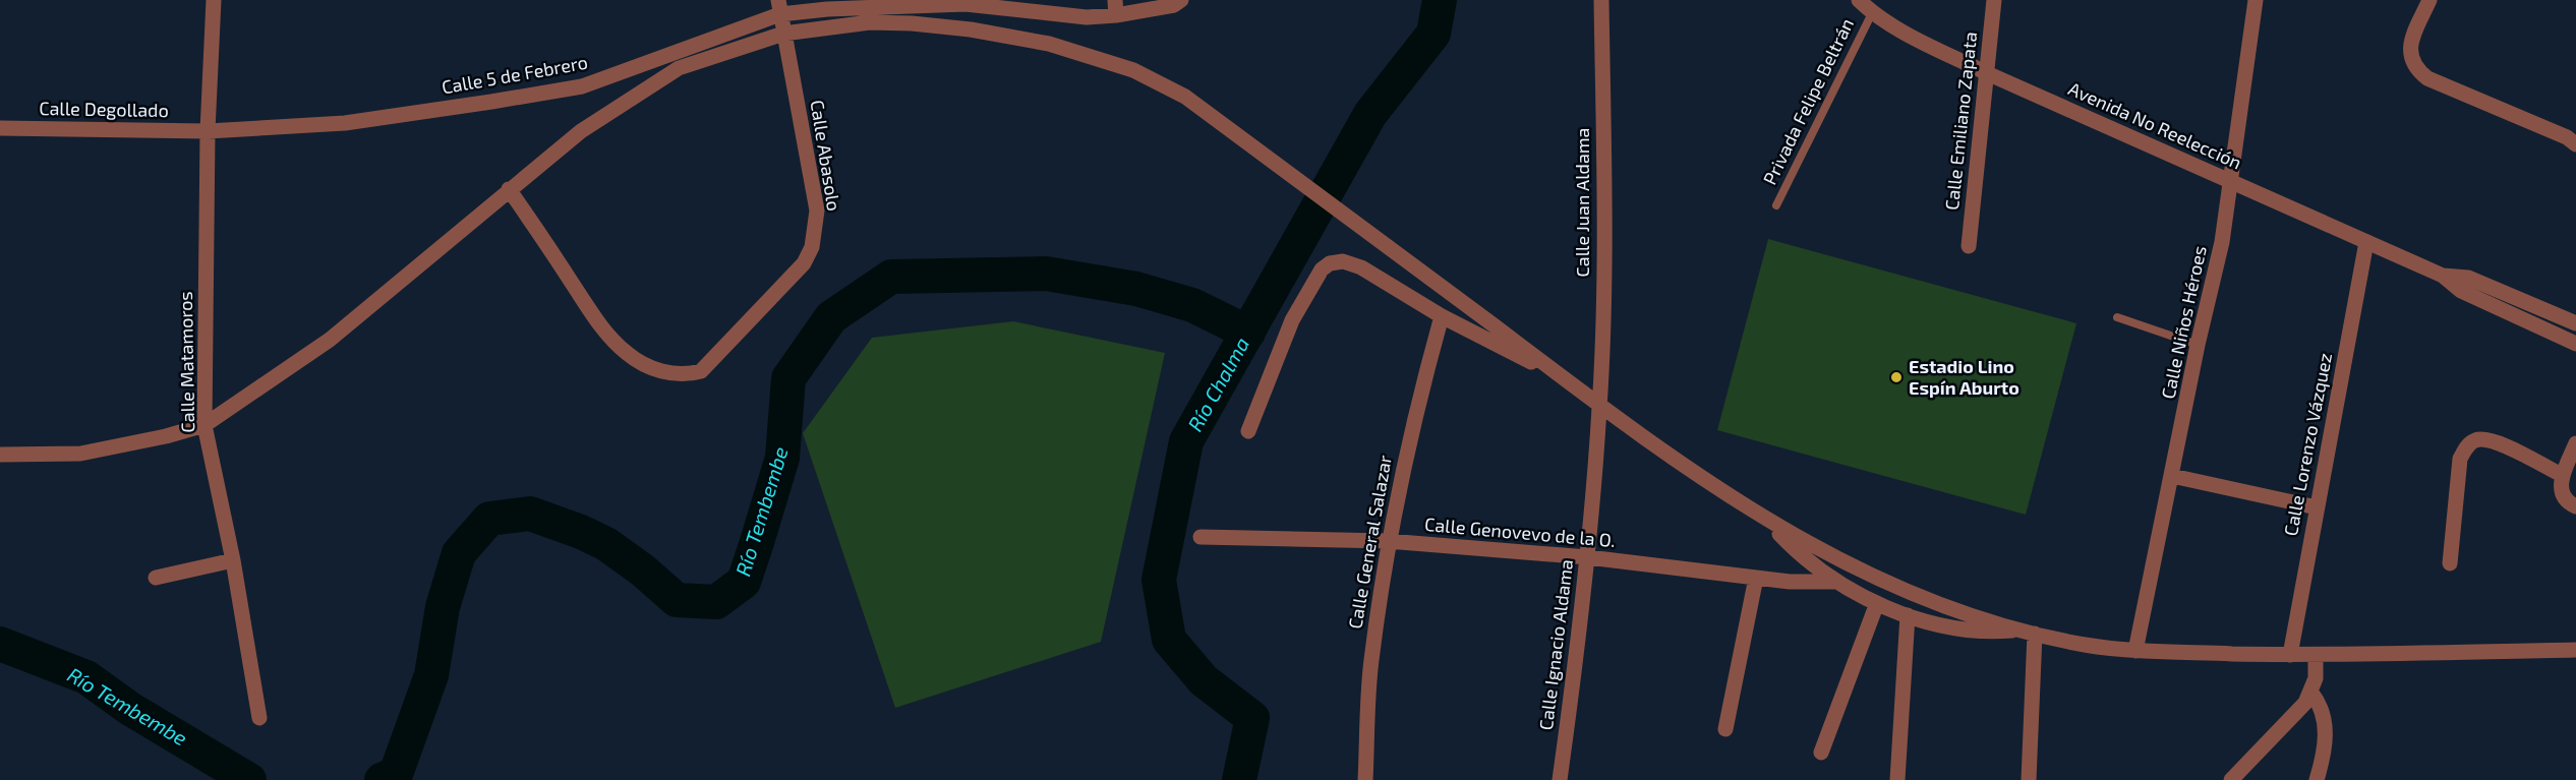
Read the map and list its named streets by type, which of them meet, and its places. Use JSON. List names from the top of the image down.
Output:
{
  "streets": {
    "street": [
      "Calle 5 de Febrero",
      "Calle Degollado",
      "Calle Emiliano Zapata",
      "Avenida No Reelección",
      "Calle Abasolo",
      "Calle Juan Aldama",
      "Calle Niños Héroes",
      "Calle Matamoros",
      "Calle Lorenzo Vázquez",
      "Calle Genovevo de la O.",
      "Calle General Salazar",
      "Calle Ignacio Aldama"
    ],
    "lane": ["Privada Felipe Beltrán"]
  },
  "crossings": [
    ["Calle 5 de Febrero", "Calle Degollado"],
    ["Calle 5 de Febrero", "Calle Abasolo"],
    ["Calle 5 de Febrero", "Calle Matamoros"],
    ["Privada Felipe Beltrán", "Avenida No Reelección"],
    ["Calle Degollado", "Calle Matamoros"],
    ["Calle Emiliano Zapata", "Avenida No Reelección"],
    ["Avenida No Reelección", "Calle Niños Héroes"],
    ["Avenida No Reelección", "Calle Lorenzo Vázquez"],
    ["Calle Juan Aldama", "Calle Ignacio Aldama"],
    ["Calle Genovevo de la O.", "Calle General Salazar"],
    ["Calle Genovevo de la O.", "Calle Ignacio Aldama"]
  ],
  "water": ["Río Chalma", "Río Tembembe"],
  "places": ["Estadio Lino Espín Aburto"]
}
